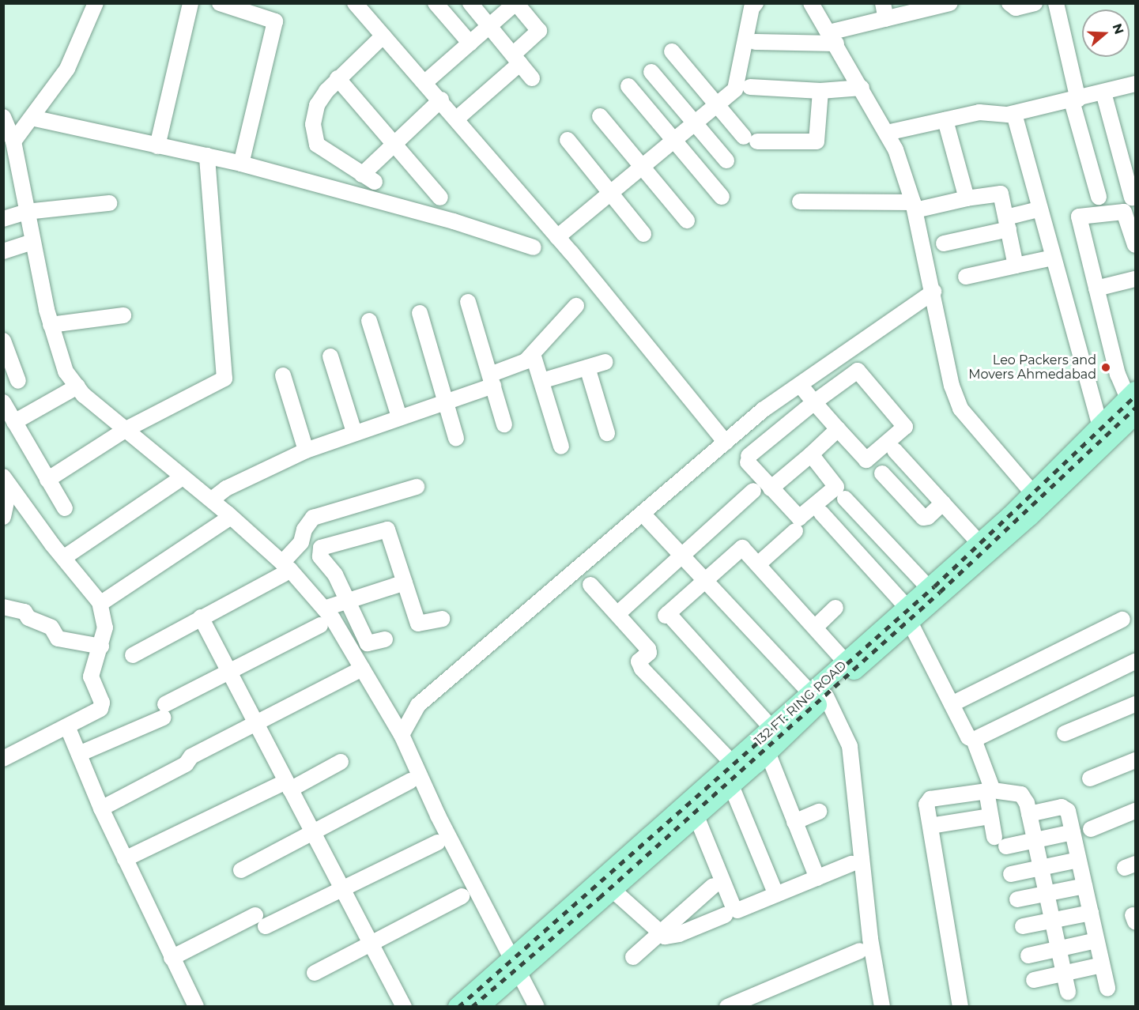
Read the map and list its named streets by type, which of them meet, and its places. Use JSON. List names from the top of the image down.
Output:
{
  "streets": {
    "main road": ["132 FT. RING ROAD"]
  },
  "places": ["Leo Packers and Movers Ahmedabad"],
  "north": "right"
}
